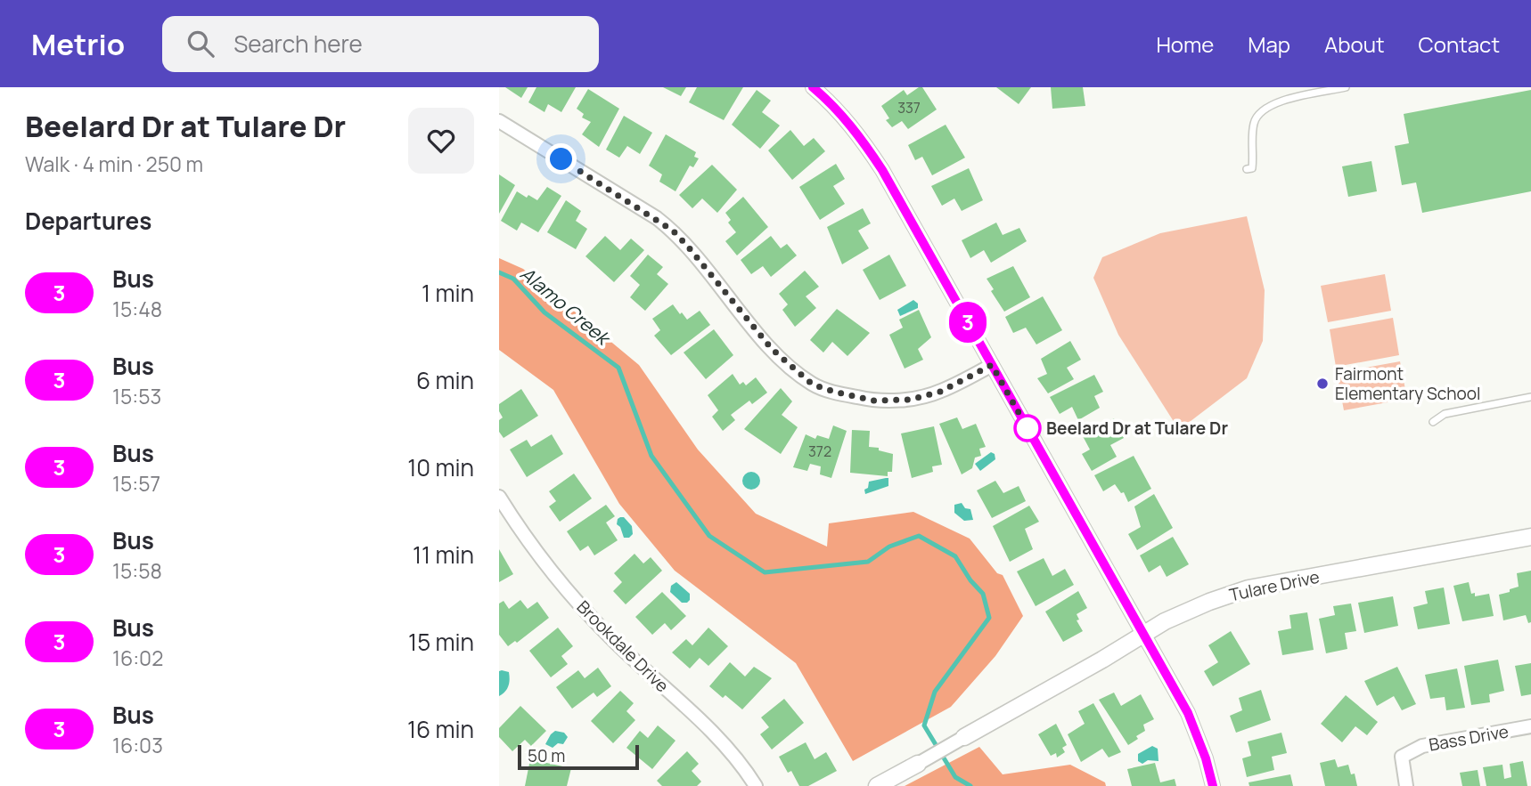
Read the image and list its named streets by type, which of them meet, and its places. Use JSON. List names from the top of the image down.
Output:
{
  "streets": {
    "street": ["Tulare Drive", "Brookdale Drive", "Bass Drive"]
  },
  "water": ["Alamo Creek"],
  "places": ["Fairmont Elementary School", "Beelard Dr at Tulare Dr"],
  "lines": ["bus line 3"],
  "house_numbers": ["337", "372"],
  "scale_bar": "50 m",
  "page": {
    "header": "Metrio",
    "search": "Search here",
    "nav": [
      "Home",
      "Map",
      "About",
      "Contact"
    ],
    "heading": [
      ["Beelard Dr at Tulare Dr", "Walk · 4 min · 250 m"],
      "Departures"
    ],
    "on_map": "3",
    "list": [
      {
        "mark": "3",
        "name": "Bus",
        "note": "15:48",
        "value": "1 min"
      },
      {
        "mark": "3",
        "name": "Bus",
        "note": "15:53",
        "value": "6 min"
      },
      {
        "mark": "3",
        "name": "Bus",
        "note": "15:57",
        "value": "10 min"
      },
      {
        "mark": "3",
        "name": "Bus",
        "note": "15:58",
        "value": "11 min"
      },
      {
        "mark": "3",
        "name": "Bus",
        "note": "16:02",
        "value": "15 min"
      },
      {
        "mark": "3",
        "name": "Bus",
        "note": "16:03",
        "value": "16 min"
      }
    ],
    "scale": "50 m"
  }
}
